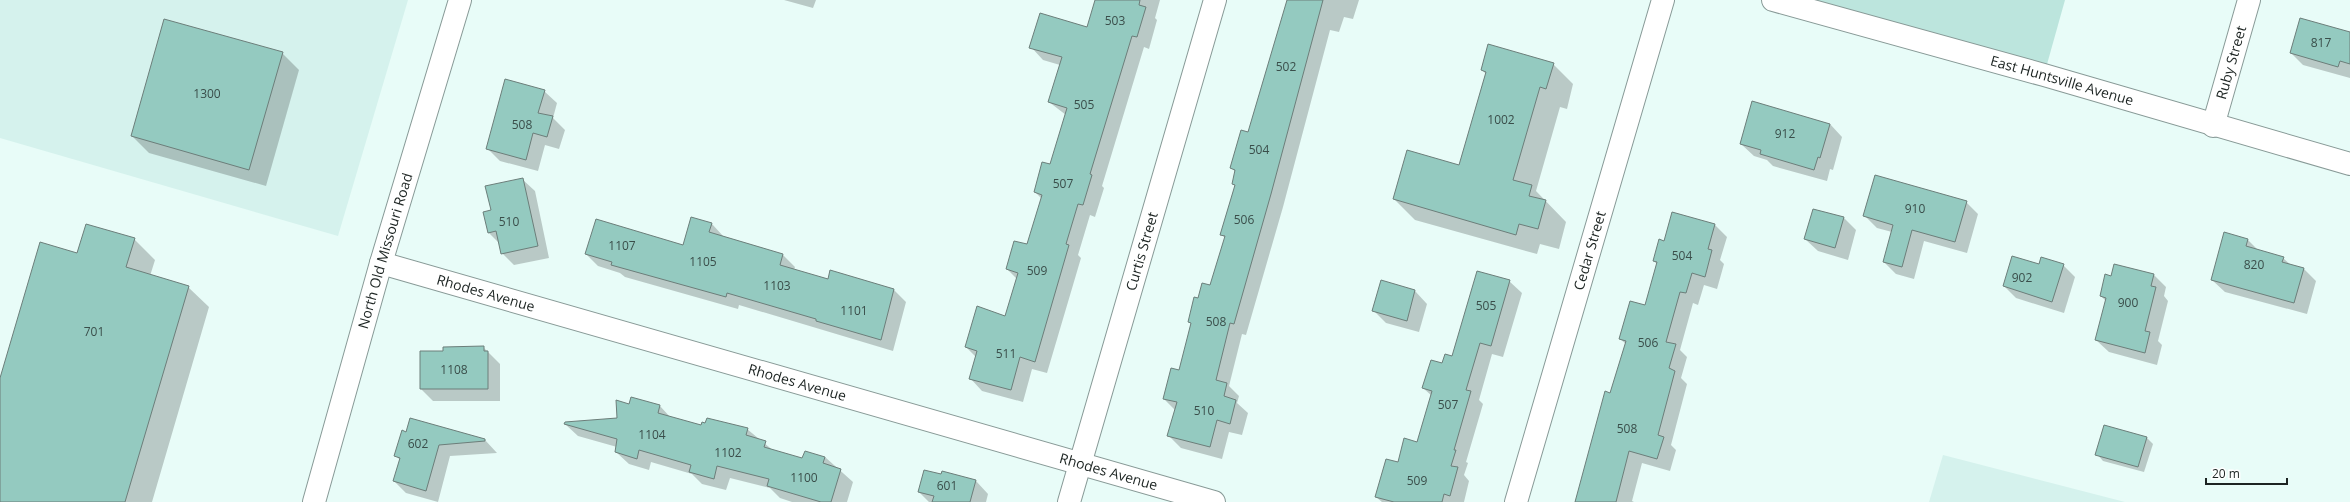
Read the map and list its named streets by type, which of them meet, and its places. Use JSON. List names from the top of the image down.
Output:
{
  "streets": {
    "street": [
      "Ruby Street",
      "East Huntsville Avenue",
      "North Old Missouri Road",
      "Curtis Street",
      "Cedar Street",
      "Rhodes Avenue"
    ]
  },
  "crossings": [
    ["Ruby Street", "East Huntsville Avenue"],
    ["North Old Missouri Road", "Rhodes Avenue"],
    ["Curtis Street", "Rhodes Avenue"]
  ],
  "house_numbers": [
    "503",
    "817",
    "502",
    "1300",
    "505",
    "1002",
    "508",
    "912",
    "504",
    "507",
    "910",
    "506",
    "510",
    "1107",
    "504",
    "1105",
    "820",
    "509",
    "902",
    "1103",
    "900",
    "505",
    "1101",
    "508",
    "701",
    "506",
    "511",
    "1108",
    "507",
    "510",
    "508",
    "1104",
    "602",
    "1102",
    "1100",
    "509",
    "601"
  ],
  "scale_bar": "20 m"
}
